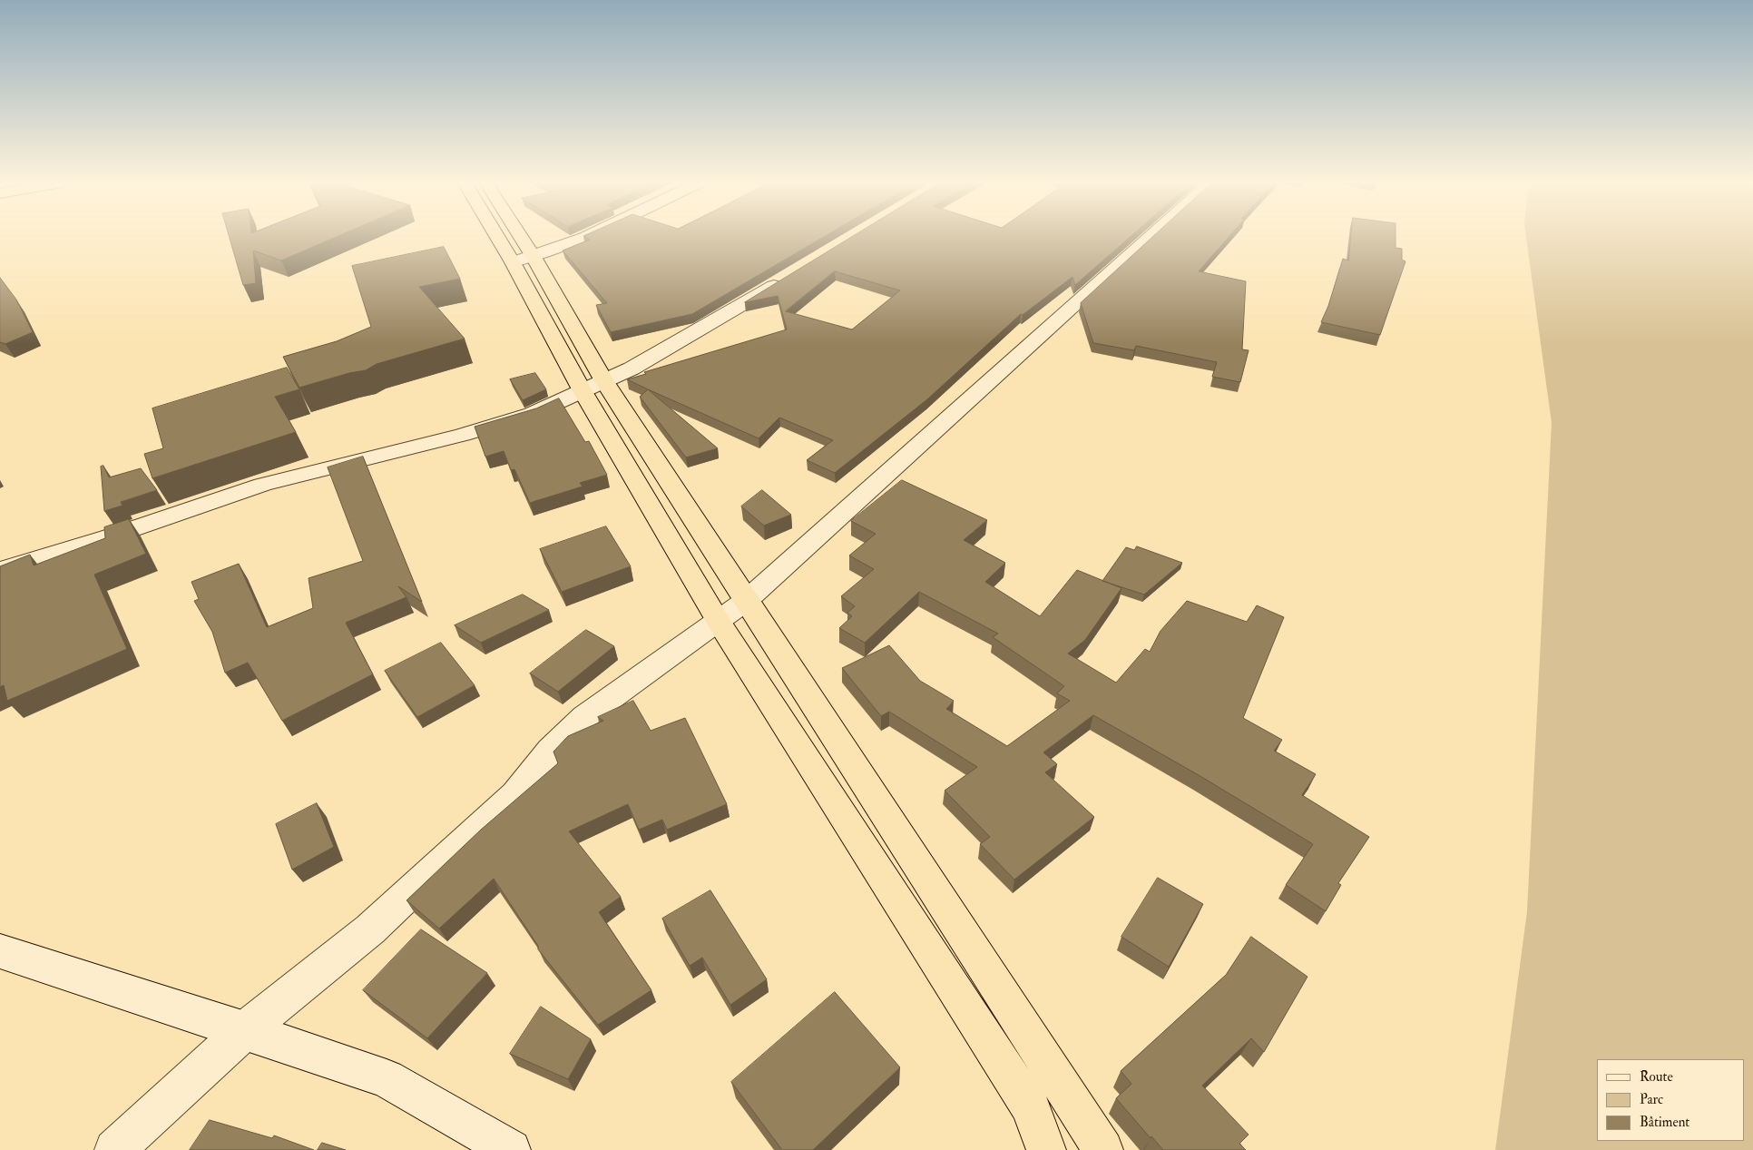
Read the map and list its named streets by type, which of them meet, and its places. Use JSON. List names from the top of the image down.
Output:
{
  "legend": ["Route", "Parc", "Bâtiment"]
}
